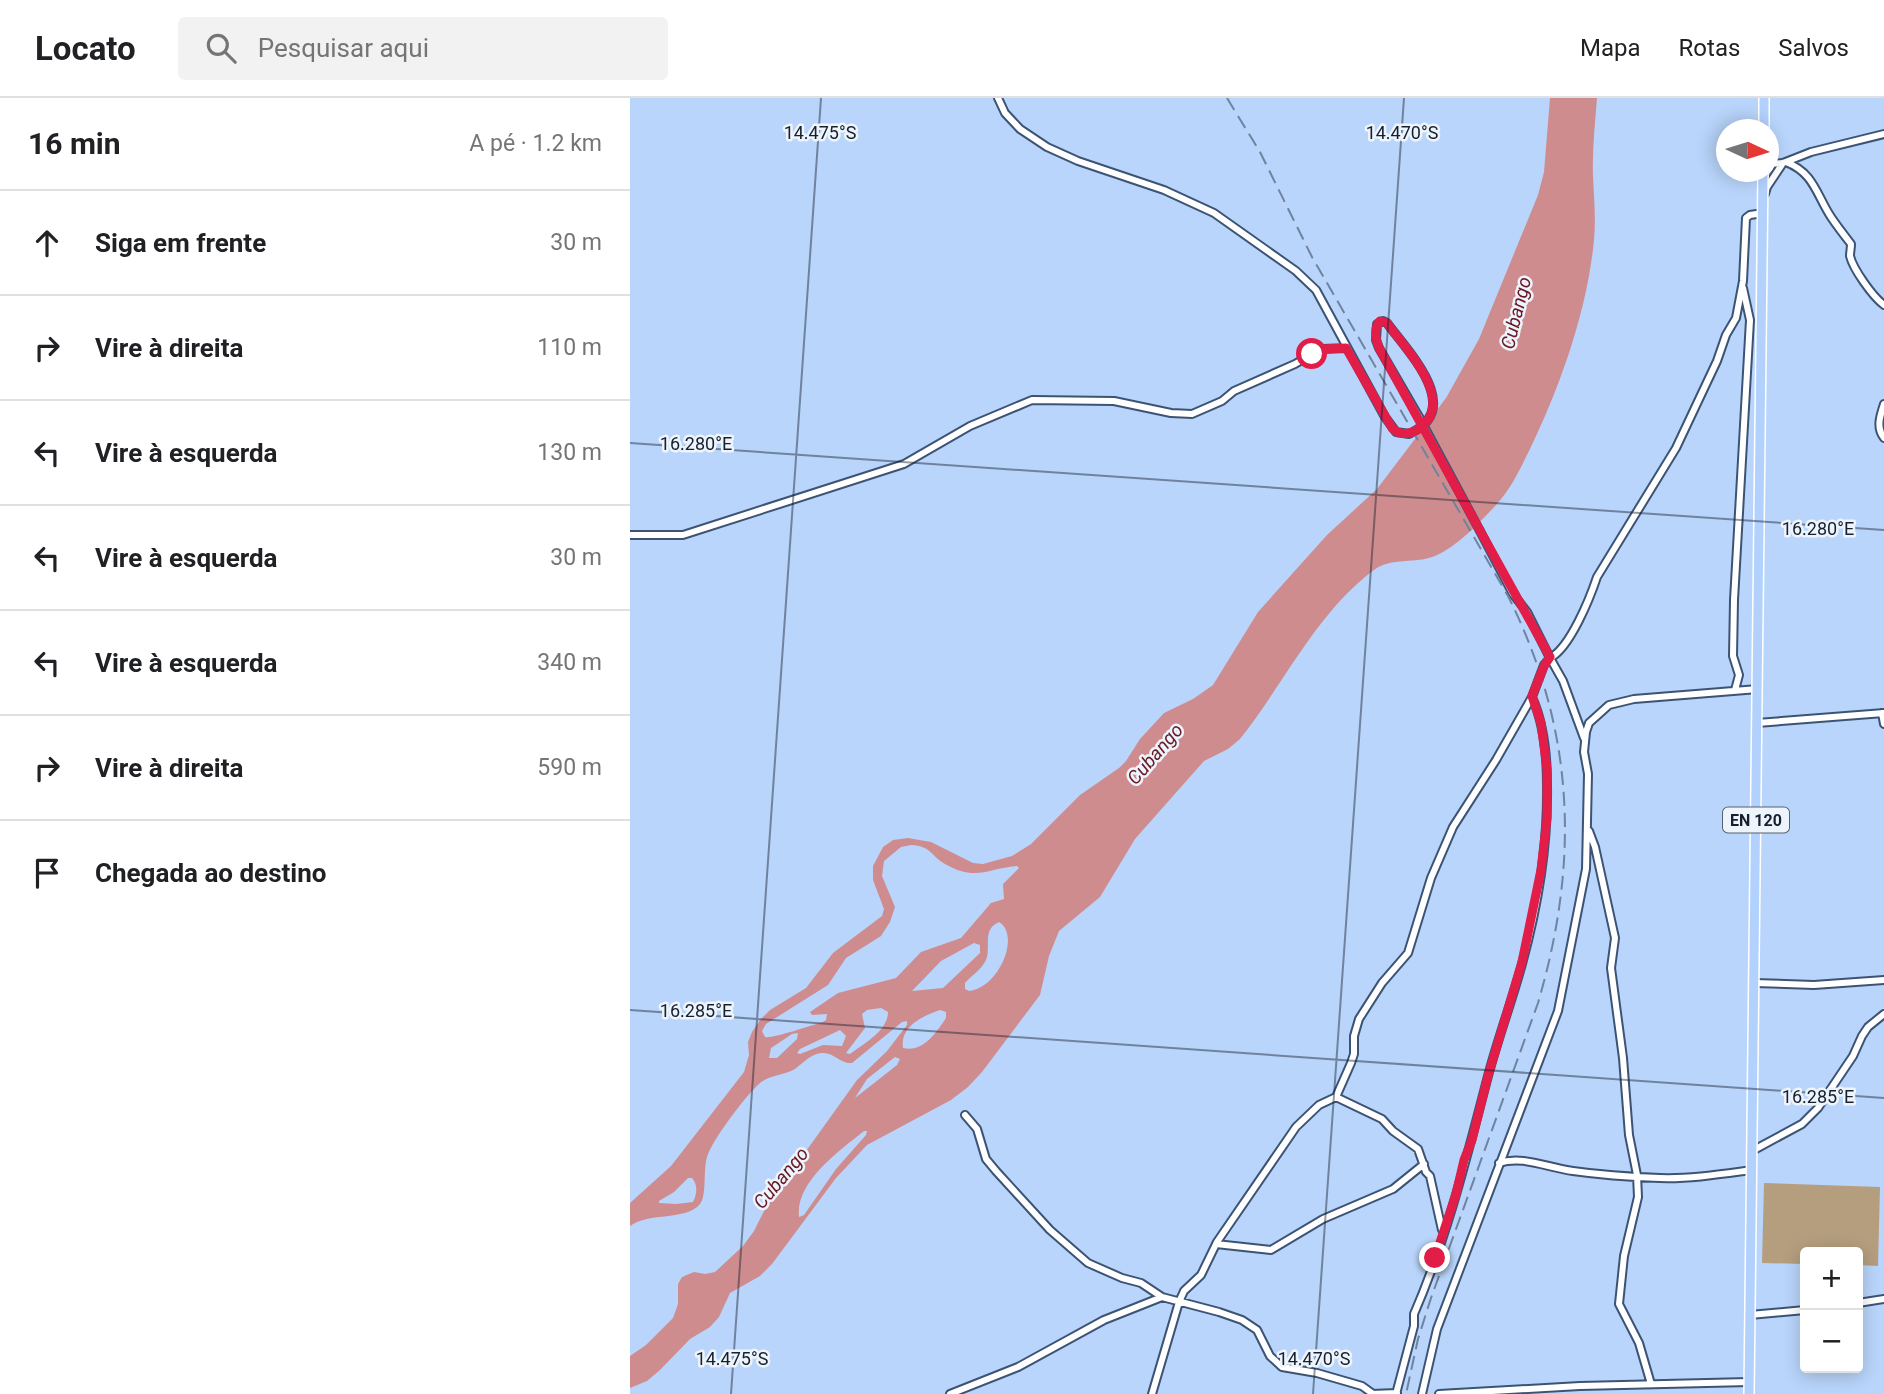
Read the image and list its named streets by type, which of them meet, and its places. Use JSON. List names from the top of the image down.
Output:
{
  "streets": {
    "main road": ["EN 120"]
  },
  "water": ["Cubango"],
  "north": "right",
  "page": {
    "header": "Locato",
    "search": "Pesquisar aqui",
    "nav": ["Mapa", "Rotas", "Salvos"],
    "heading": ["16 min", "A pé · 1.2 km"],
    "list": [
      ["Siga em frente", "30 m"],
      ["Vire à direita", "110 m"],
      ["Vire à esquerda", "130 m"],
      ["Vire à esquerda", "30 m"],
      ["Vire à esquerda", "340 m"],
      ["Vire à direita", "590 m"],
      "Chegada ao destino"
    ],
    "map_buttons": ["+", "−"]
  },
  "coordinates": [
    "14.475°S",
    "14.470°S",
    "16.280°E",
    "16.285°E"
  ]
}
